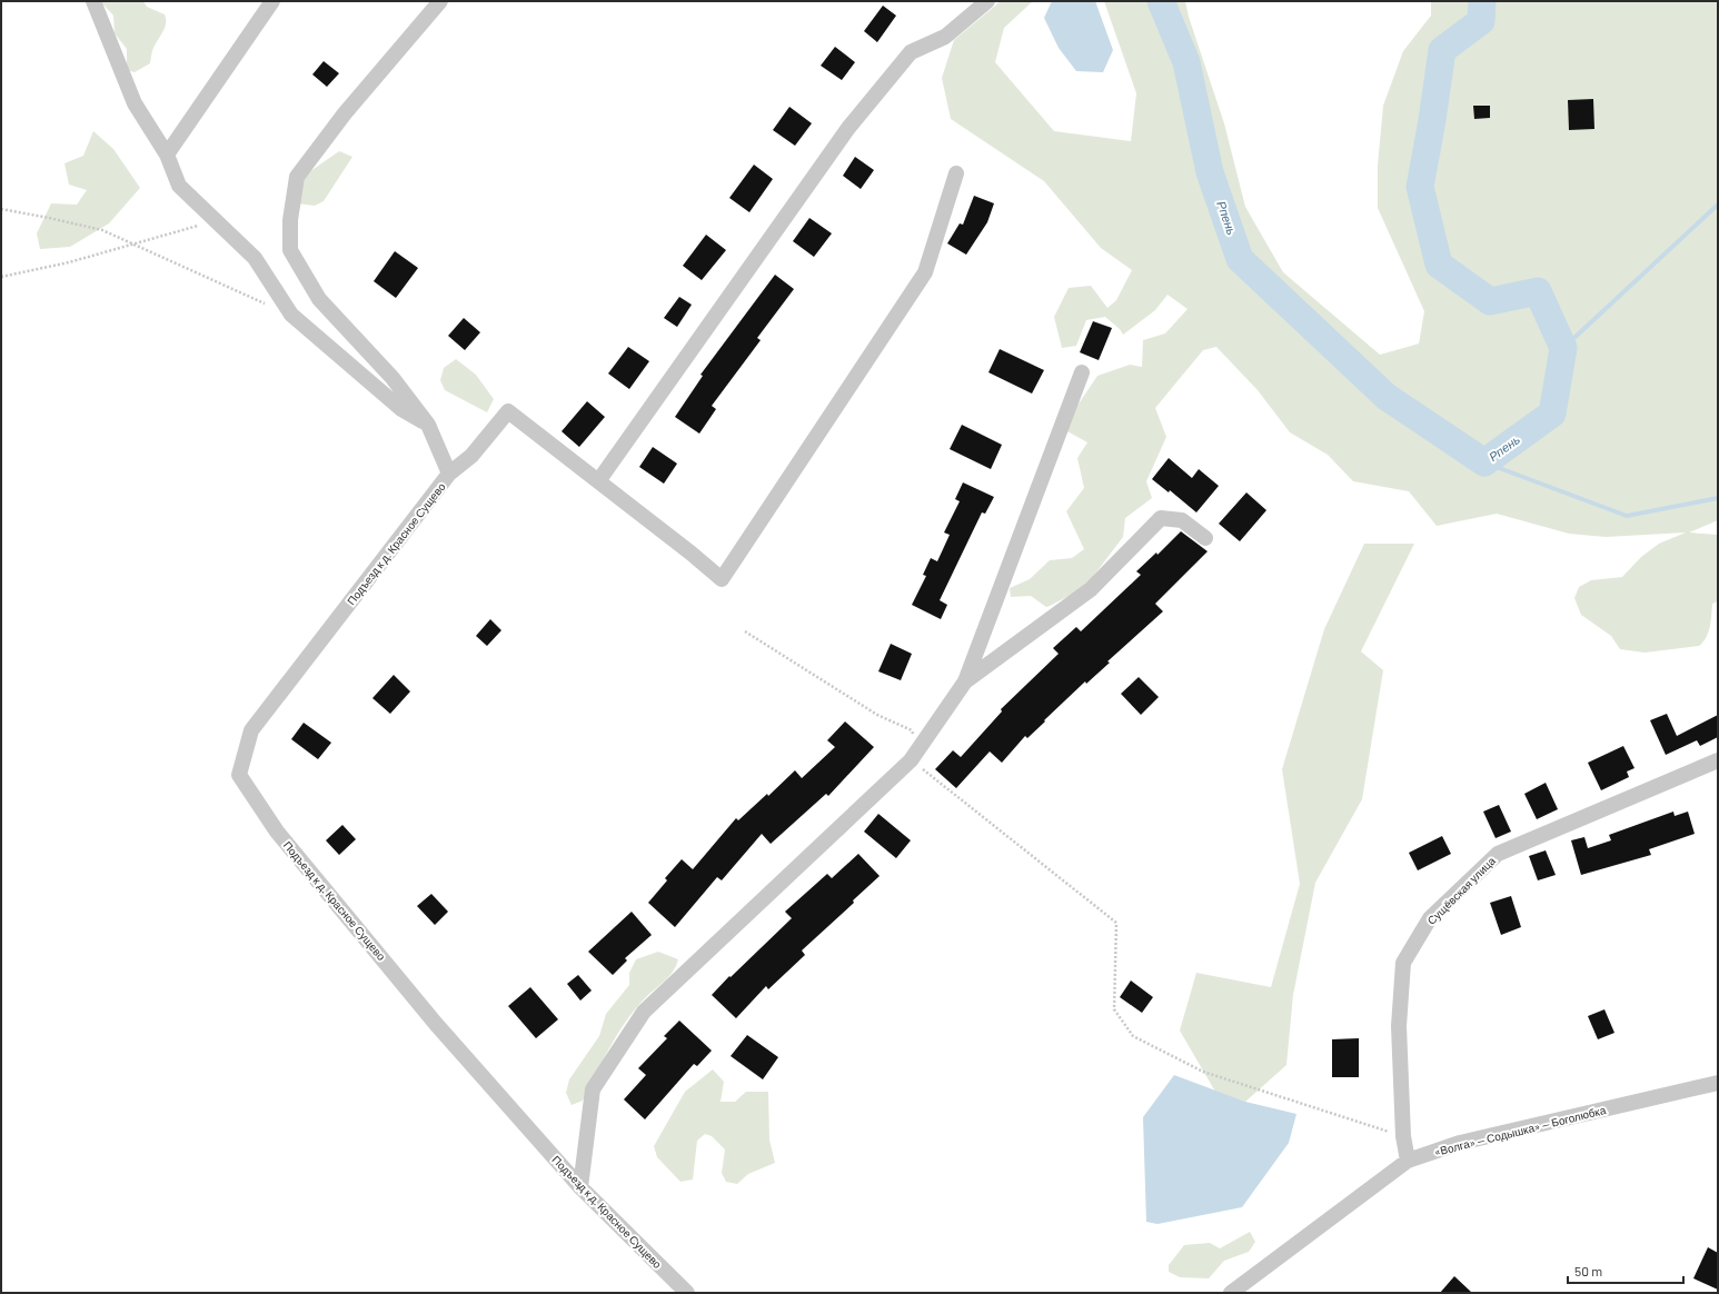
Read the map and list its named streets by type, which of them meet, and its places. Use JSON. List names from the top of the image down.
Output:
{
  "streets": {
    "street": ["Подъезд к д. Красное Сущево", "Сущёвская улица", "«Волга» — Содышка» — Боголюбка"]
  },
  "crossings": [
    ["Сущёвская улица", "«Волга» — Содышка» — Боголюбка"]
  ],
  "water": ["Рпень"],
  "scale_bar": "50 m"
}
